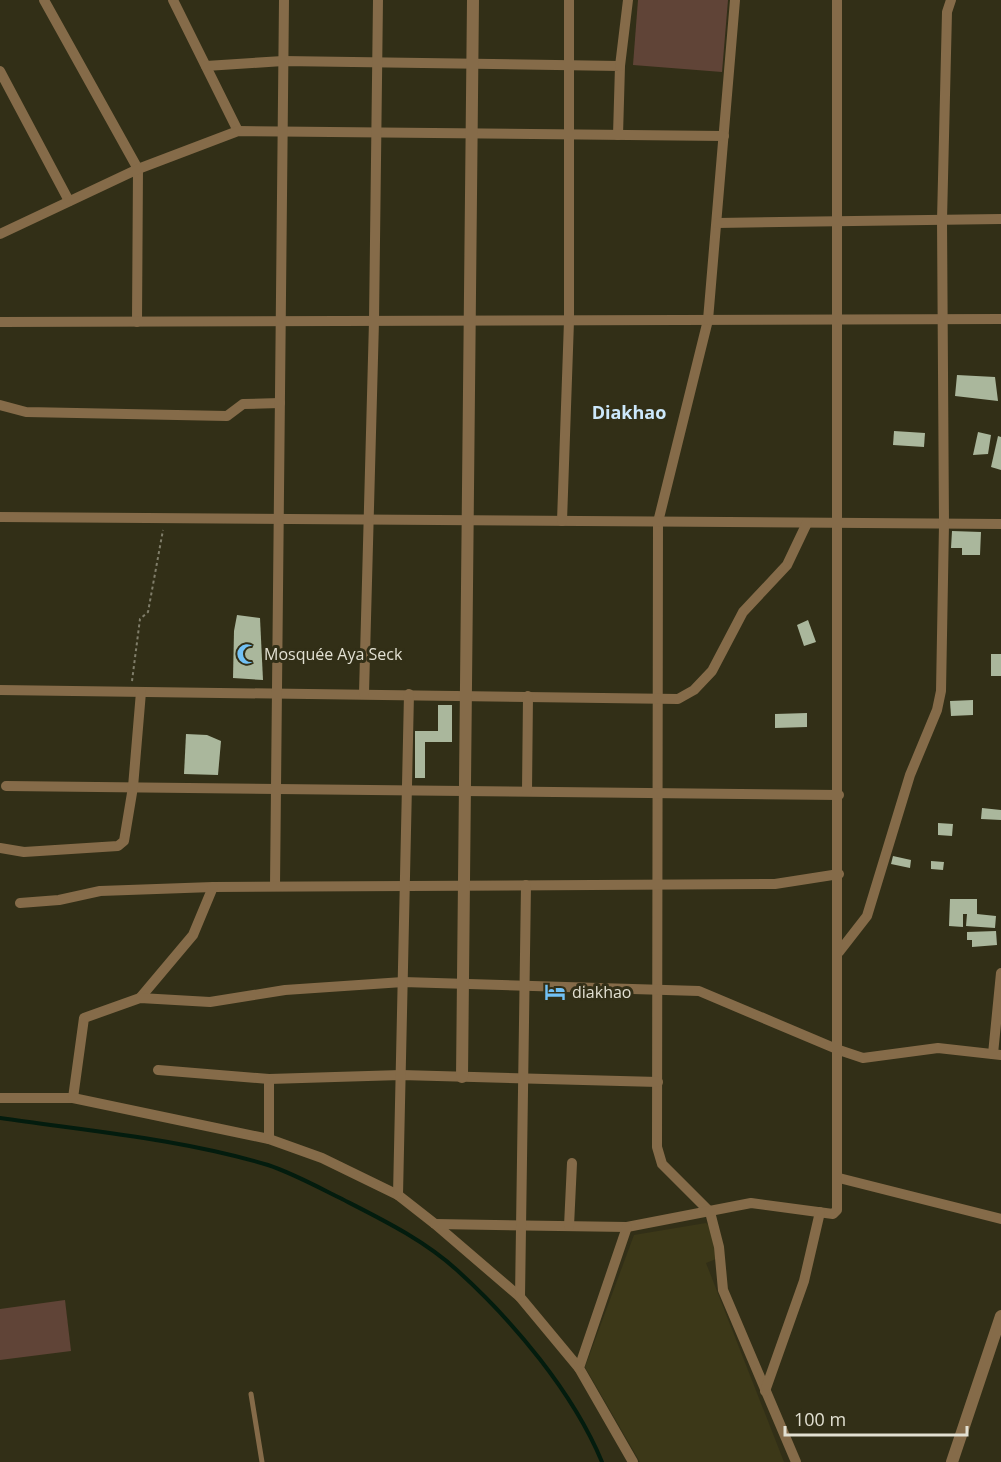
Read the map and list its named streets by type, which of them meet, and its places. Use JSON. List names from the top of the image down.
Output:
{
  "districts": ["Diakhao"],
  "places": {
    "mosque": ["Mosquée Aya Seck"],
    "hotel": ["diakhao"]
  },
  "scale_bar": "100 m"
}
